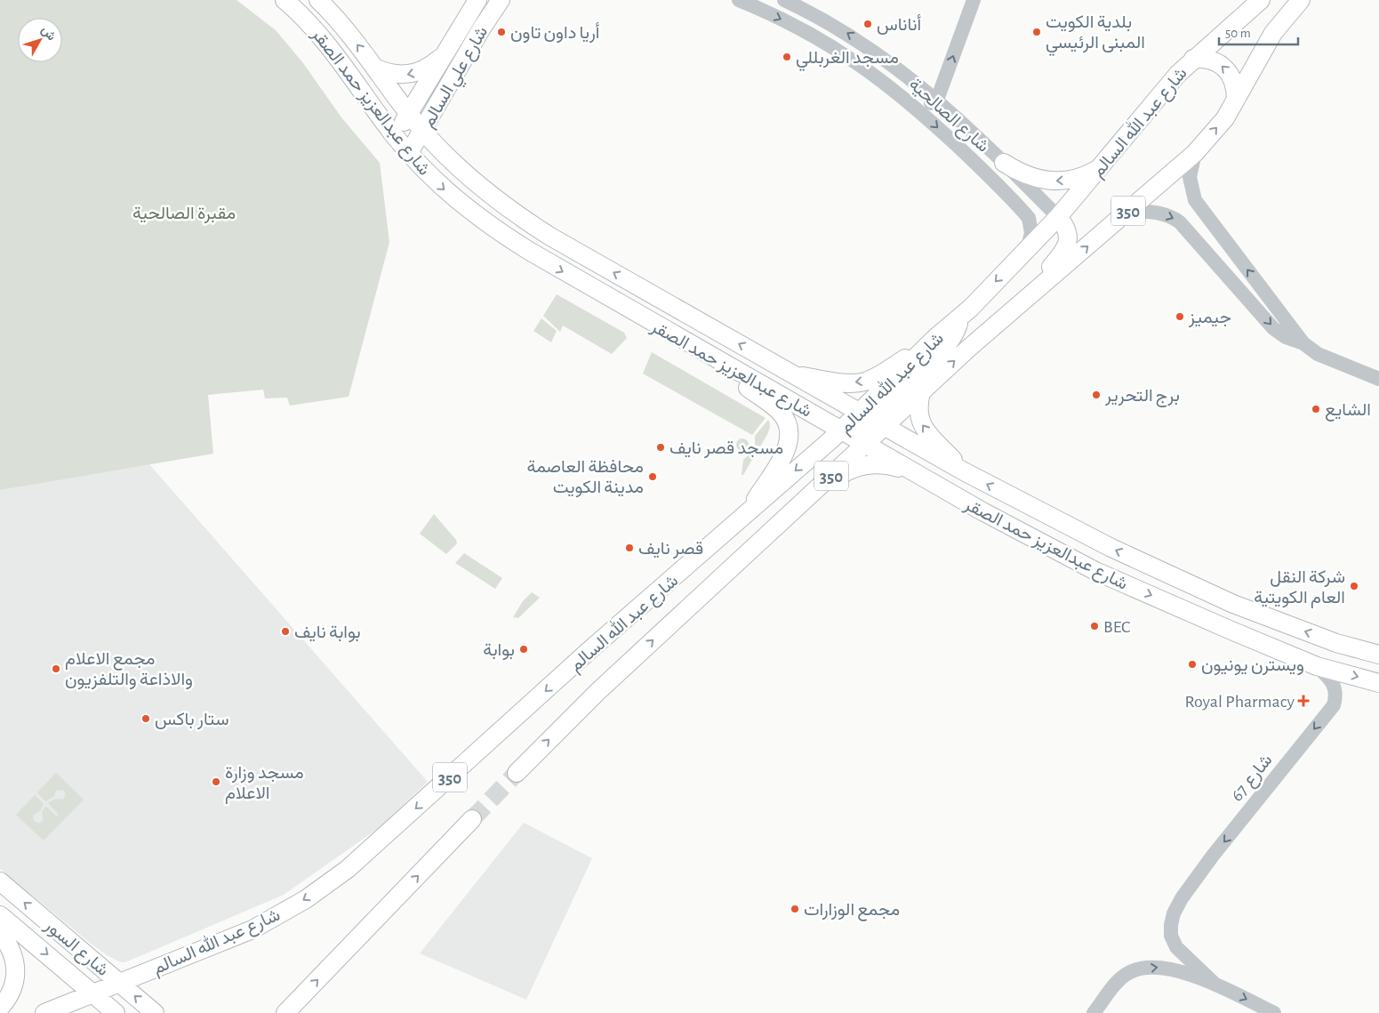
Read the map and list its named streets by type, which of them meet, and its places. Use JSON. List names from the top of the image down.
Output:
{
  "streets": {
    "main road": [
      "شارع علي السالم",
      "شارع عبدالعزيز حمد الصقر",
      "شارع عبد الله السالم",
      "350",
      "شارع السور"
    ],
    "street": ["شارع الصالحية", "شارع 67"]
  },
  "crossings": [
    ["شارع علي السالم", "شارع عبدالعزيز حمد الصقر"],
    ["شارع عبدالعزيز حمد الصقر", "شارع عبد الله السالم"],
    ["شارع عبدالعزيز حمد الصقر", "شارع 67"],
    ["شارع الصالحية", "شارع عبد الله السالم"],
    ["شارع عبد الله السالم", "شارع السور"]
  ],
  "one_way": ["شارع 67"],
  "parks": ["مقبرة الصالحية"],
  "places": {
    "other": [
      "أناناس",
      "أريا داون تاون",
      "بلدية الكويت المبنى الرئيسي",
      "مسجد الغربللي",
      "جيميز",
      "برج التحرير",
      "الشايع",
      "مسجد قصر نايف",
      "محافظة العاصمة مدينة الكويت",
      "قصر نايف",
      "شركة النقل العام الكويتية",
      "BEC",
      "بوابة نايف",
      "بوابة",
      "ويسترن يونيون",
      "مجمع الاعلام والاذاعة والتلفزيون",
      "ستار باكس",
      "مسجد وزارة الاعلام",
      "مجمع الوزارات"
    ],
    "health": ["Royal Pharmacy"]
  },
  "scale_bar": "50 m",
  "north": "top right"
}
